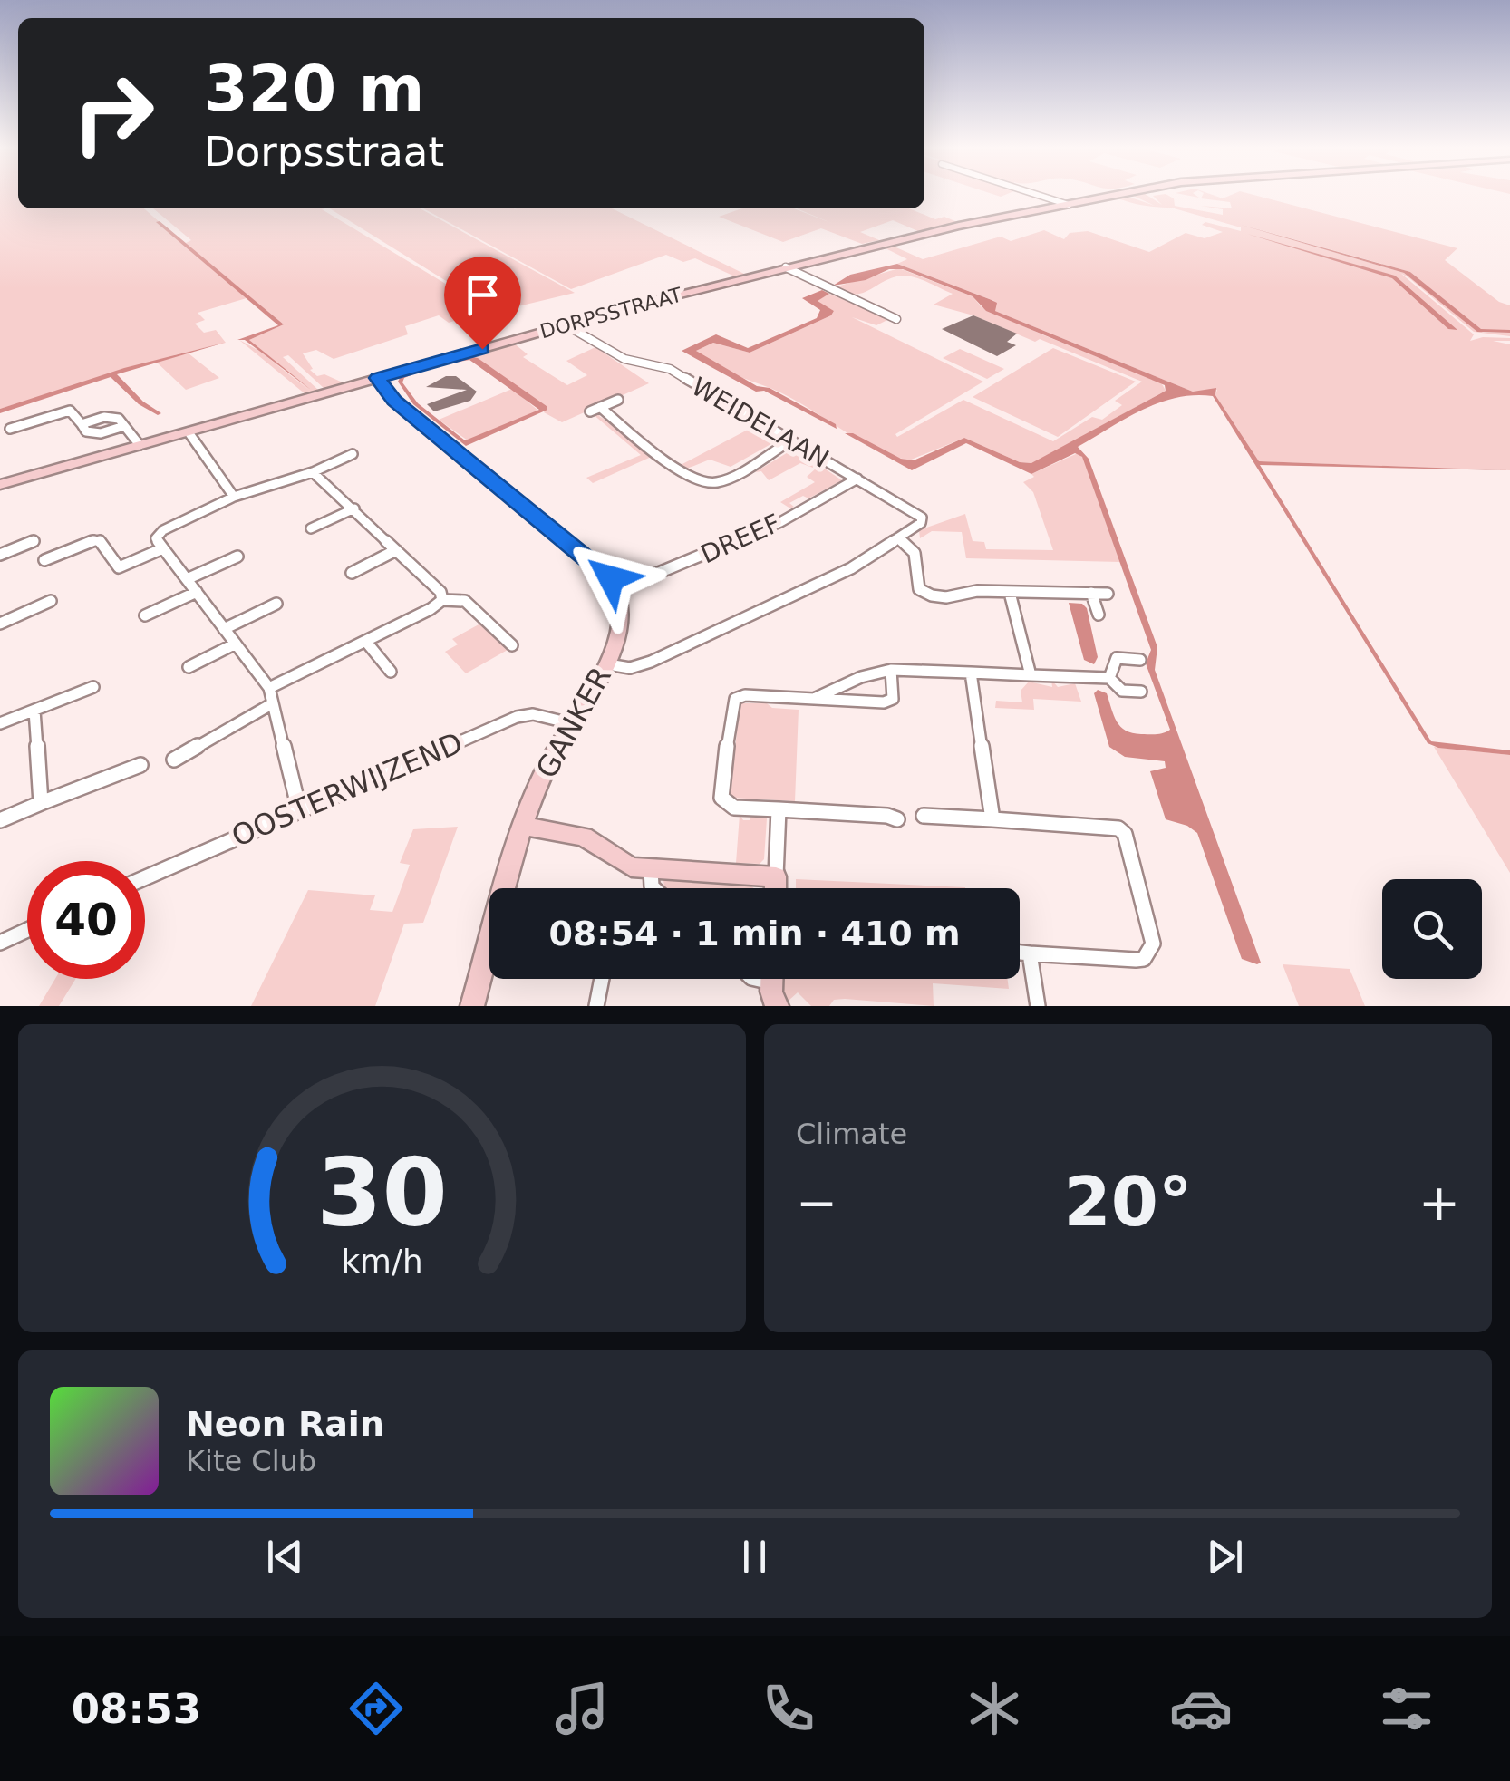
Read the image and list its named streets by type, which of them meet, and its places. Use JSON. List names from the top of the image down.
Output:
{
  "streets": {
    "street": [
      "DORPSSTRAAT",
      "WEIDELAAN",
      "DREEF",
      "GANKER",
      "OOSTERWIJZEND"
    ]
  },
  "crossings": [
    ["DORPSSTRAAT", "WEIDELAAN"],
    ["WEIDELAAN", "DREEF"],
    ["DREEF", "GANKER"],
    ["GANKER", "OOSTERWIJZEND"]
  ],
  "page": {
    "turn": ["320 m", "Dorpsstraat"],
    "limit": "40",
    "trip": "08:54 · 1 min · 410 m",
    "tile": "Climate",
    "heat": ["−", "20°", "+"],
    "song": ["Neon Rain", "Kite Club"],
    "tabs": "08:53",
    "gauge": ["30", "km/h"]
  }
}
